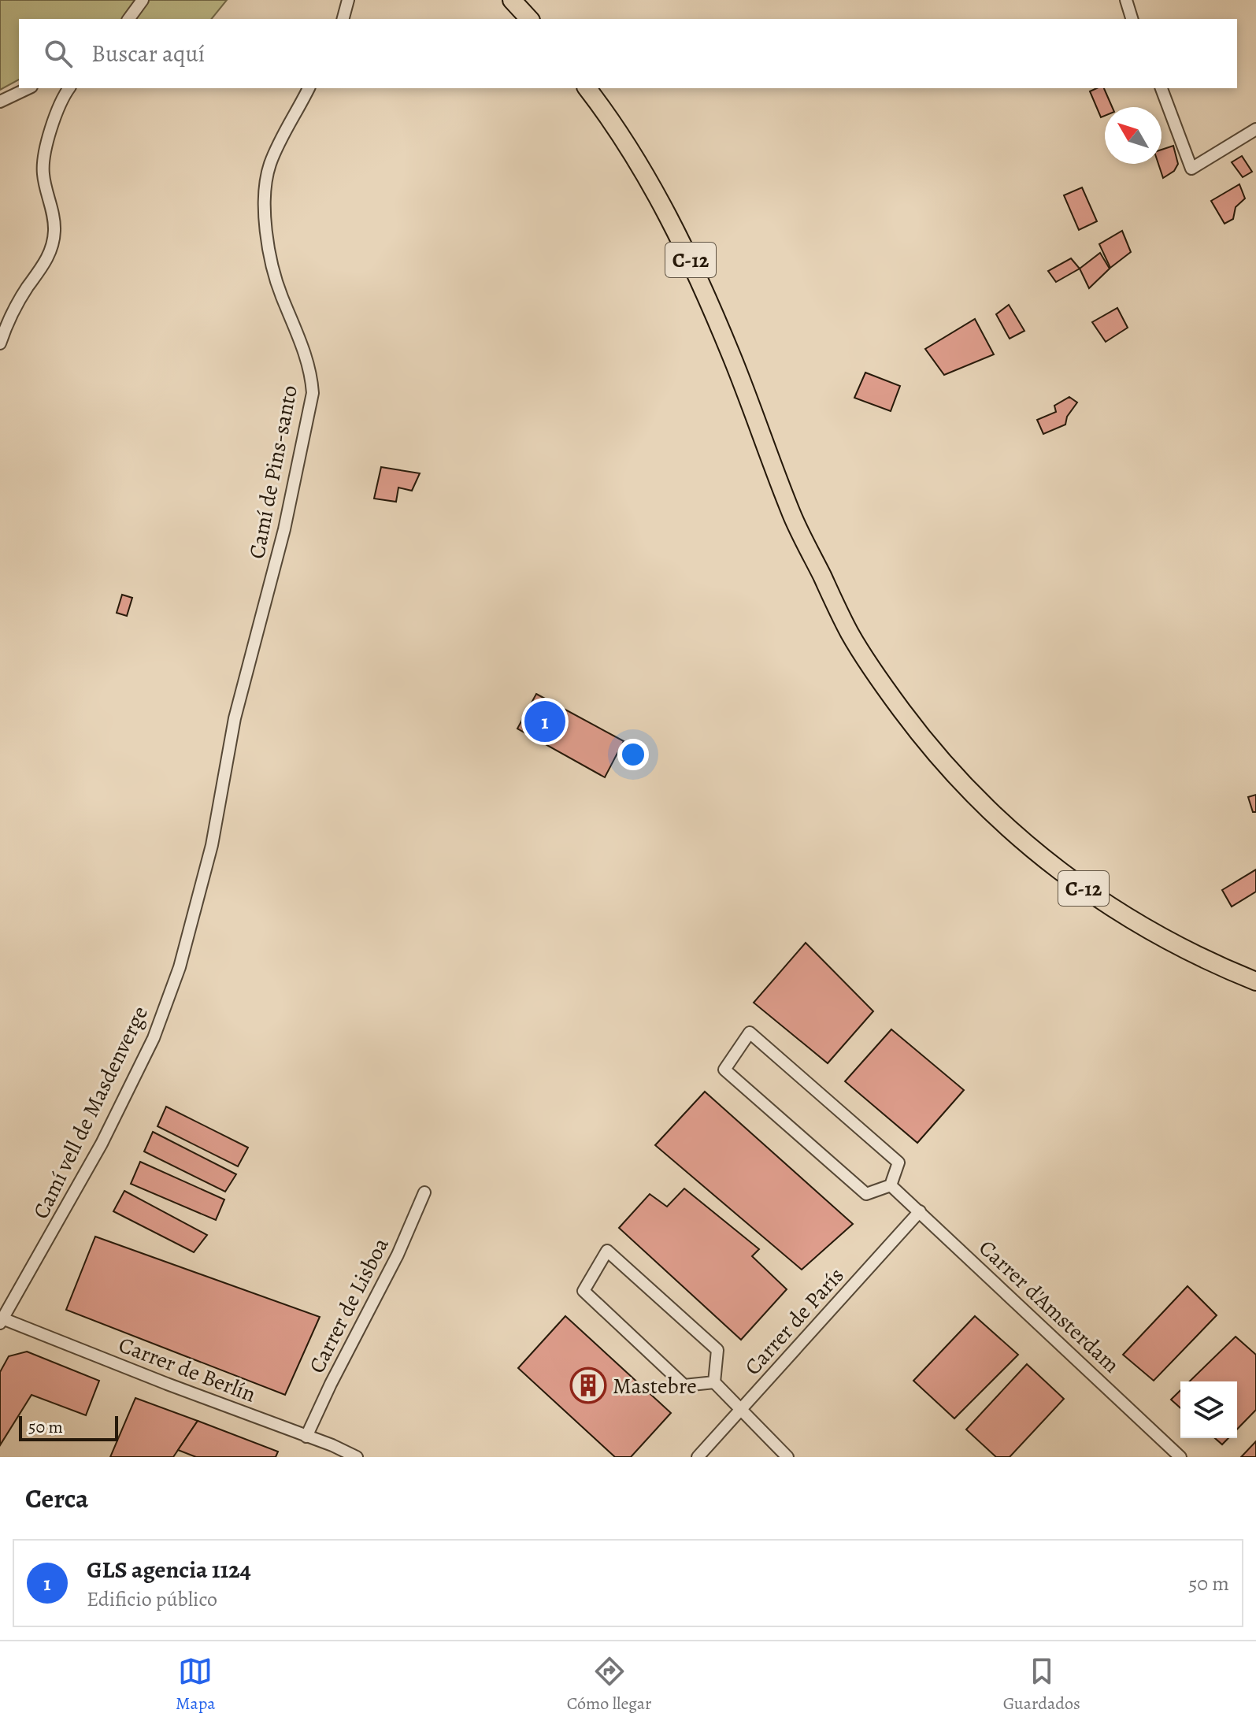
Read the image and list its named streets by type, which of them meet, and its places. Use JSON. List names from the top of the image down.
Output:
{
  "streets": {
    "main road": ["C-12"],
    "street": [
      "Camí de Pins-santo",
      "Camí vell de Masdenverge",
      "Carrer de Lisboa",
      "Carrer d'Amsterdam",
      "Carrer de París",
      "Carrer de Berlín"
    ]
  },
  "crossings": [
    ["Camí de Pins-santo", "Camí vell de Masdenverge"],
    ["Camí vell de Masdenverge", "Carrer de Berlín"],
    ["Carrer de Lisboa", "Carrer de Berlín"],
    ["Carrer d'Amsterdam", "Carrer de París"]
  ],
  "places": {
    "building": ["Mastebre"]
  },
  "scale_bar": "50 m",
  "north": "top left",
  "page": {
    "search": "Buscar aquí",
    "pins": "1",
    "scale": "50 m",
    "heading": "Cerca",
    "list": [
      {
        "mark": "1",
        "name": "GLS agencia 1124",
        "note": "Edificio público",
        "value": "50 m"
      }
    ],
    "nav": ["Mapa", "Cómo llegar", "Guardados"]
  }
}
